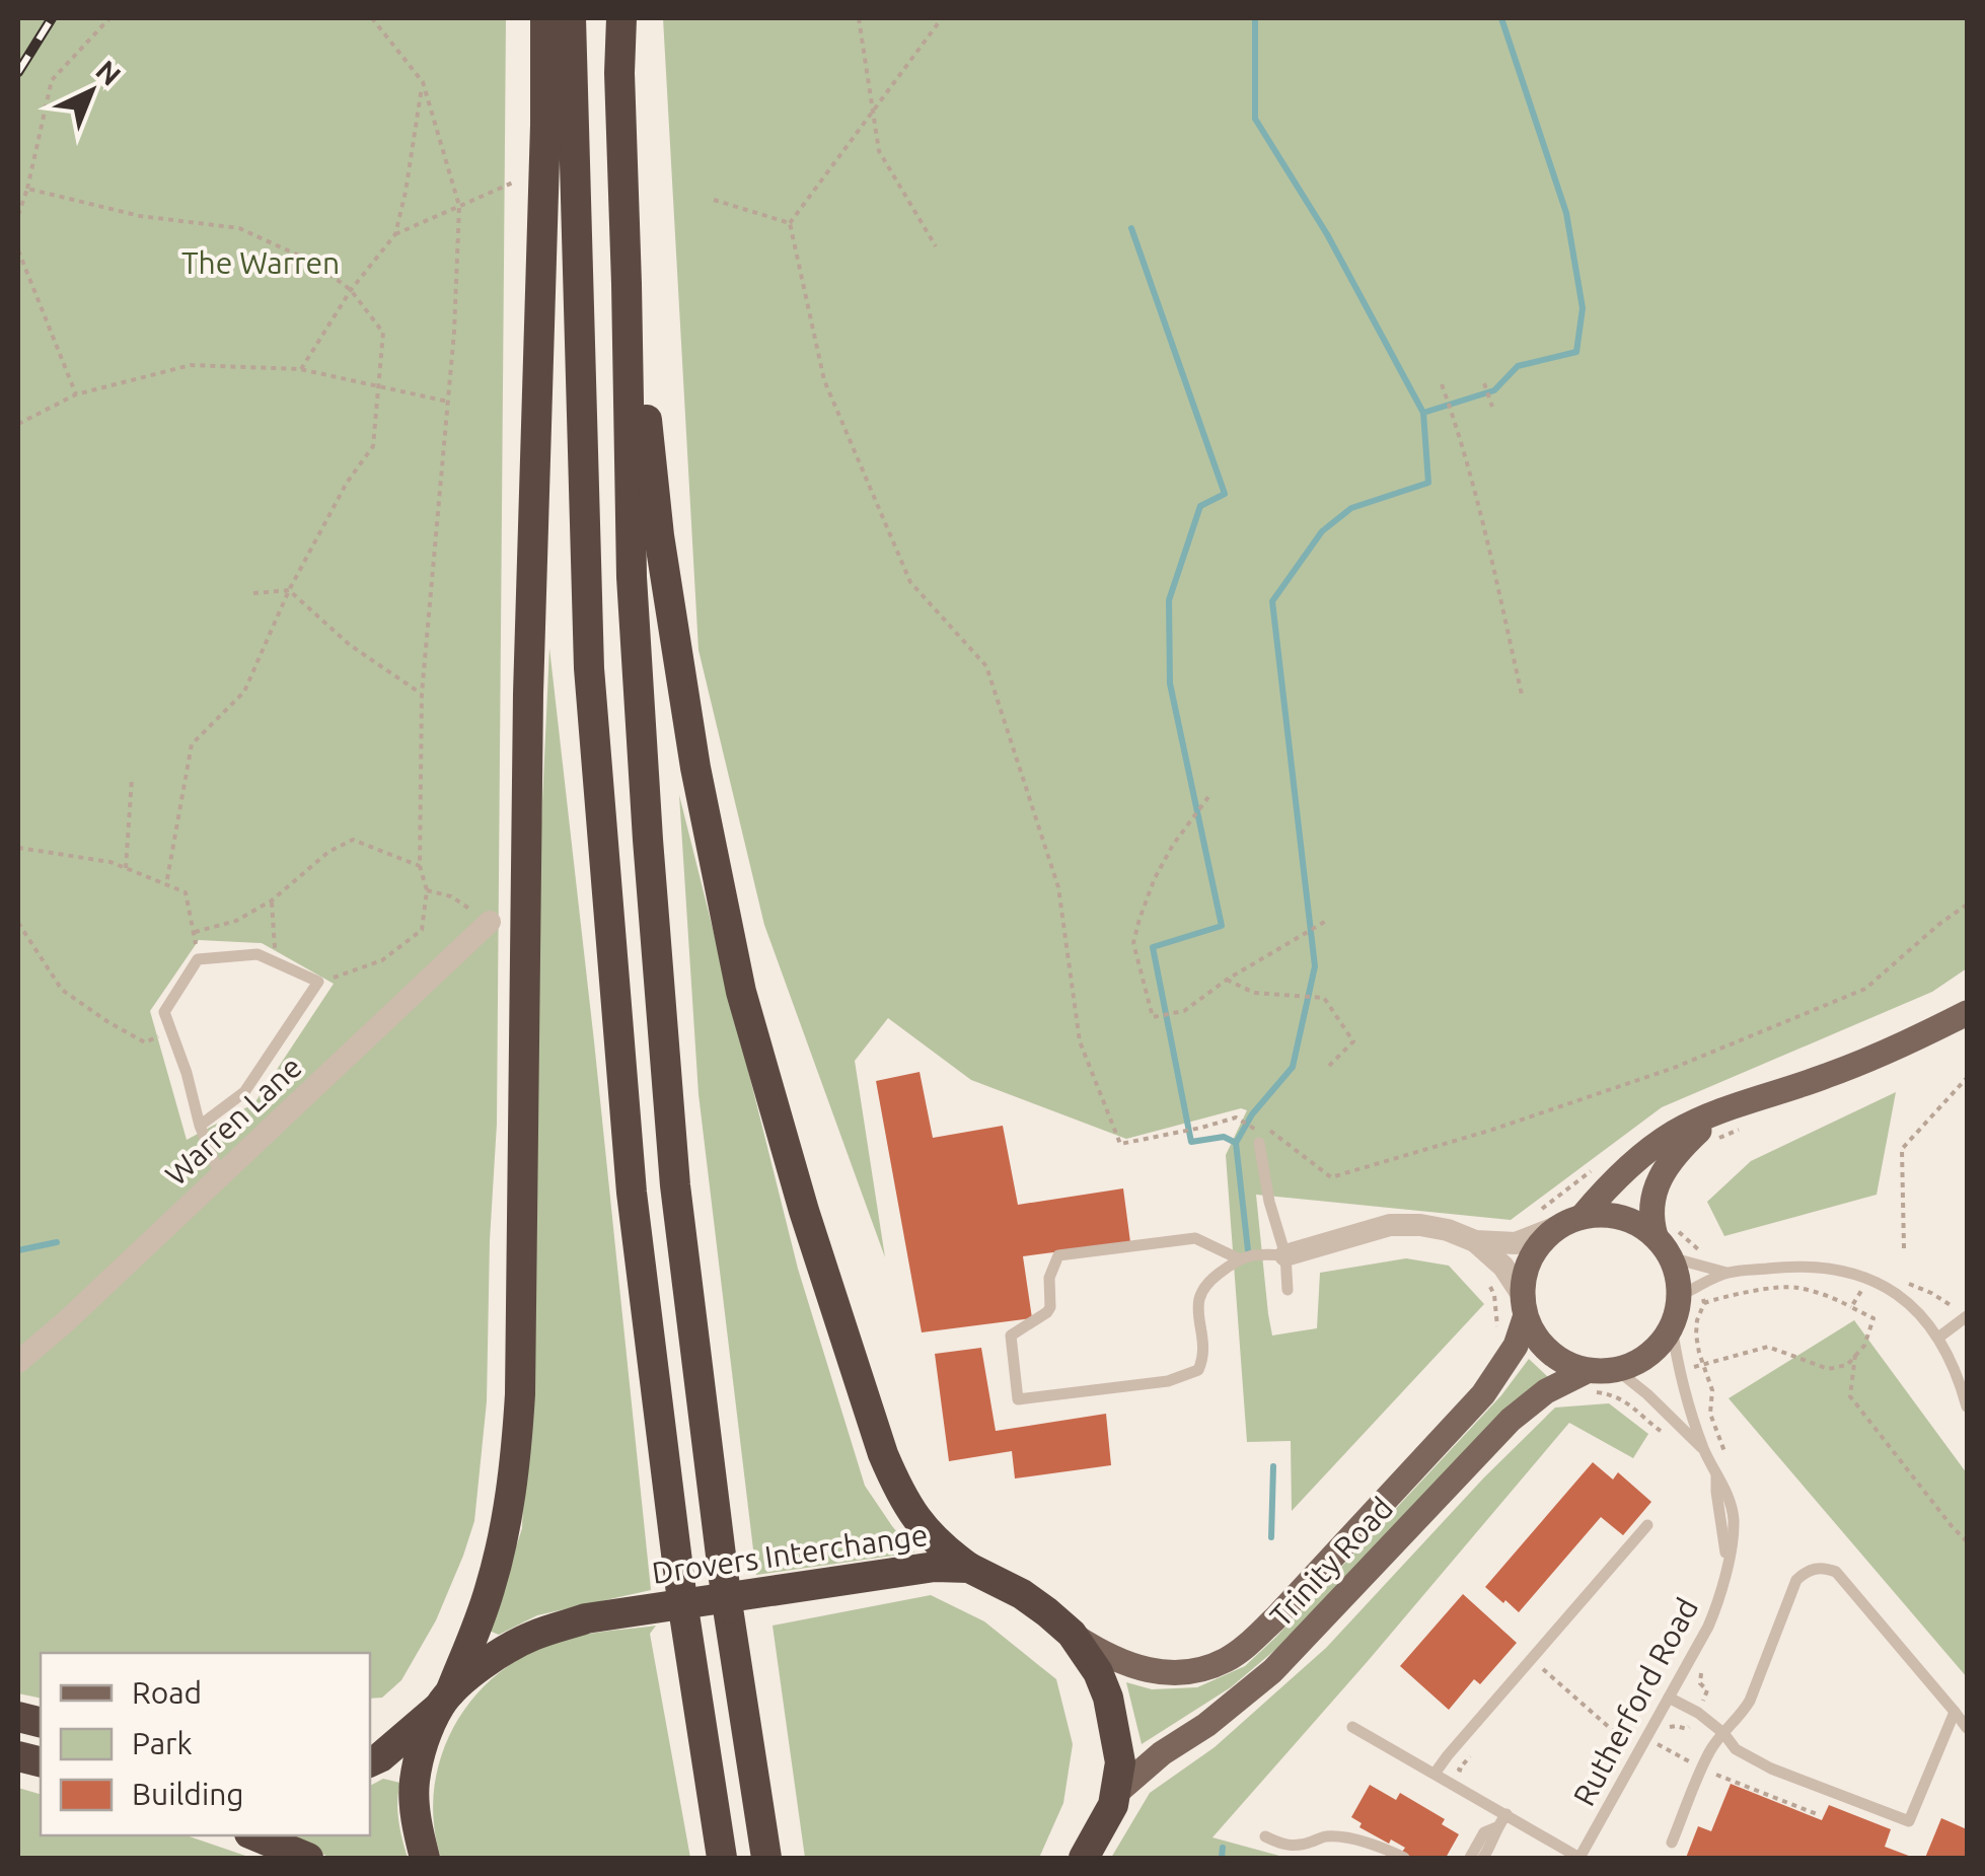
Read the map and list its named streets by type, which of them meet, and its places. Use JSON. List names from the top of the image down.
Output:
{
  "streets": {
    "highway": ["Drovers Interchange"],
    "main road": ["Trinity Road"],
    "street": ["Warren Lane"],
    "lane": ["Rutherford Road"]
  },
  "crossings": [
    ["Drovers Interchange", "Trinity Road"]
  ],
  "parks": ["The Warren"],
  "legend": ["Road", "Park", "Building"],
  "north": "top right"
}
